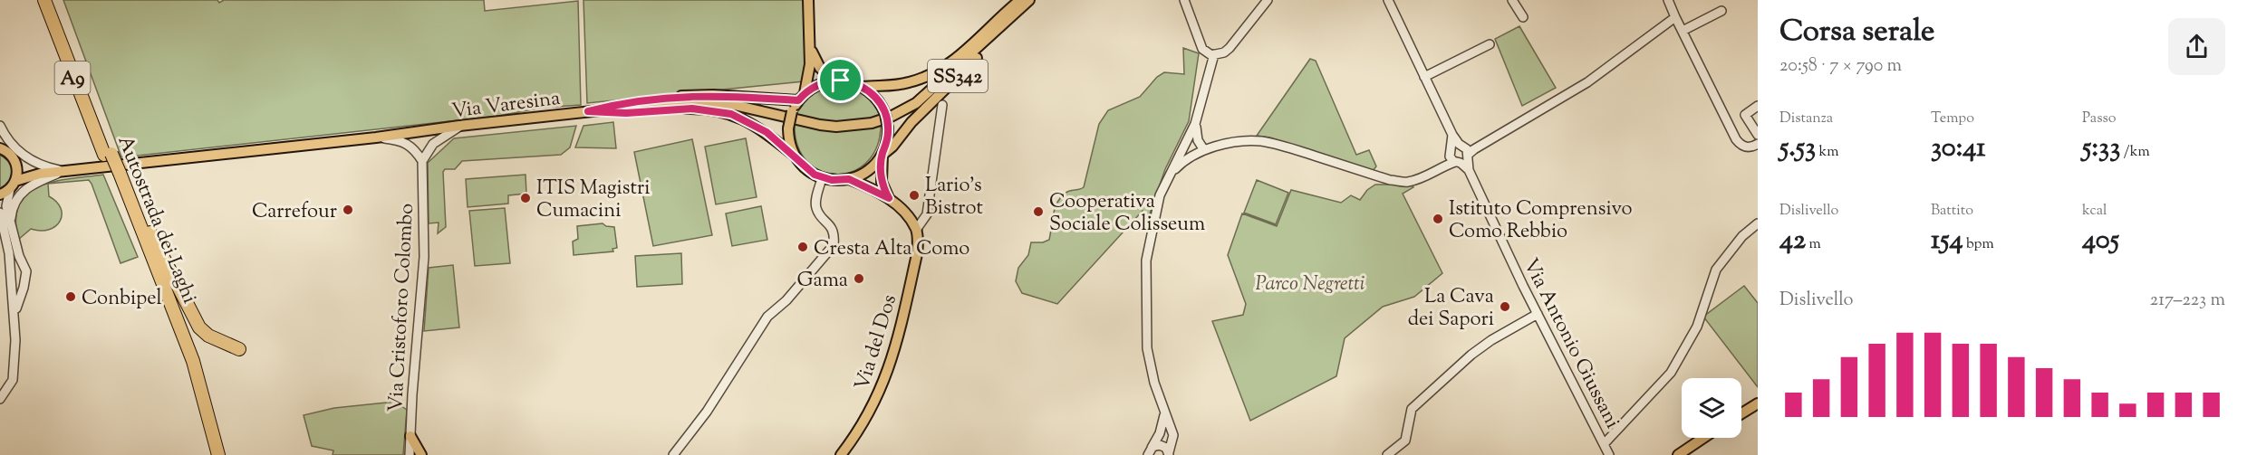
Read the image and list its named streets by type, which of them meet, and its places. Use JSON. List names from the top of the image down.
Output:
{
  "streets": {
    "highway": ["A9", "Autostrada dei Laghi"],
    "main road": ["SS342", "Via Varesina", "Via del Dos"],
    "street": ["Via Cristoforo Colombo", "Via Antonio Giussani"]
  },
  "parks": ["Parco Negretti"],
  "places": [
    "Lario's Bistrot",
    "ITIS Magistri Cumacini",
    "Carrefour",
    "Cooperativa Sociale Colisseum",
    "Istituto Comprensivo Como Rebbio",
    "Cresta Alta Como",
    "Gama",
    "Conbipel",
    "La Cava dei Sapori"
  ],
  "page": {
    "heading": ["Corsa serale", "20:58 · 7 × 790 m"],
    "stats": [
      ["Distanza", "5.53 km"],
      ["Tempo", "30:41"],
      ["Passo", "5:33 /km"],
      ["Dislivello", "42 m"],
      ["Battito", "154 bpm"],
      ["kcal", "405"]
    ],
    "chart": ["Dislivello", "217–223 m"]
  }
}
